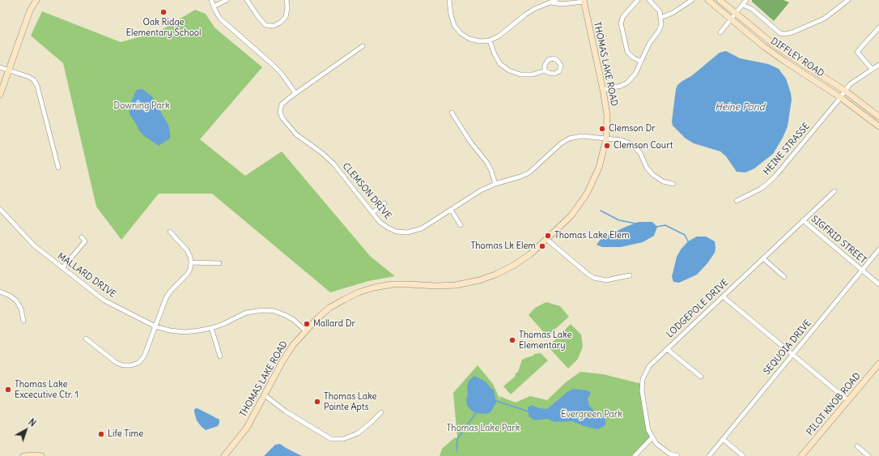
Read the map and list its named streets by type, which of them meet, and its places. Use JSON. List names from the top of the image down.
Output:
{
  "streets": {
    "street": [
      "DIFFLEY ROAD",
      "THOMAS LAKE ROAD",
      "HEINE STRASSE",
      "CLEMSON DRIVE",
      "SIGFRID STREET",
      "MALLARD DRIVE",
      "LODGEPOLE DRIVE",
      "SEQUOIA DRIVE",
      "PILOT KNOB ROAD"
    ]
  },
  "crossings": [
    ["DIFFLEY ROAD", "HEINE STRASSE"],
    ["THOMAS LAKE ROAD", "CLEMSON DRIVE"],
    ["THOMAS LAKE ROAD", "MALLARD DRIVE"],
    ["SIGFRID STREET", "LODGEPOLE DRIVE"],
    ["SIGFRID STREET", "SEQUOIA DRIVE"]
  ],
  "water": ["Heine Pond"],
  "parks": ["Downing Park", "Evergreen Park", "Thomas Lake Park"],
  "places": [
    "Oak Ridge Elementary School",
    "Clemson Dr",
    "Clemson Court",
    "Thomas Lake Elem",
    "Thomas Lk Elem",
    "Mallard Dr",
    "Thomas Lake Elementary",
    "Thomas Lake Excecutive Ctr. 1",
    "Thomas Lake Pointe Apts",
    "Life Time"
  ],
  "north": "top right"
}
